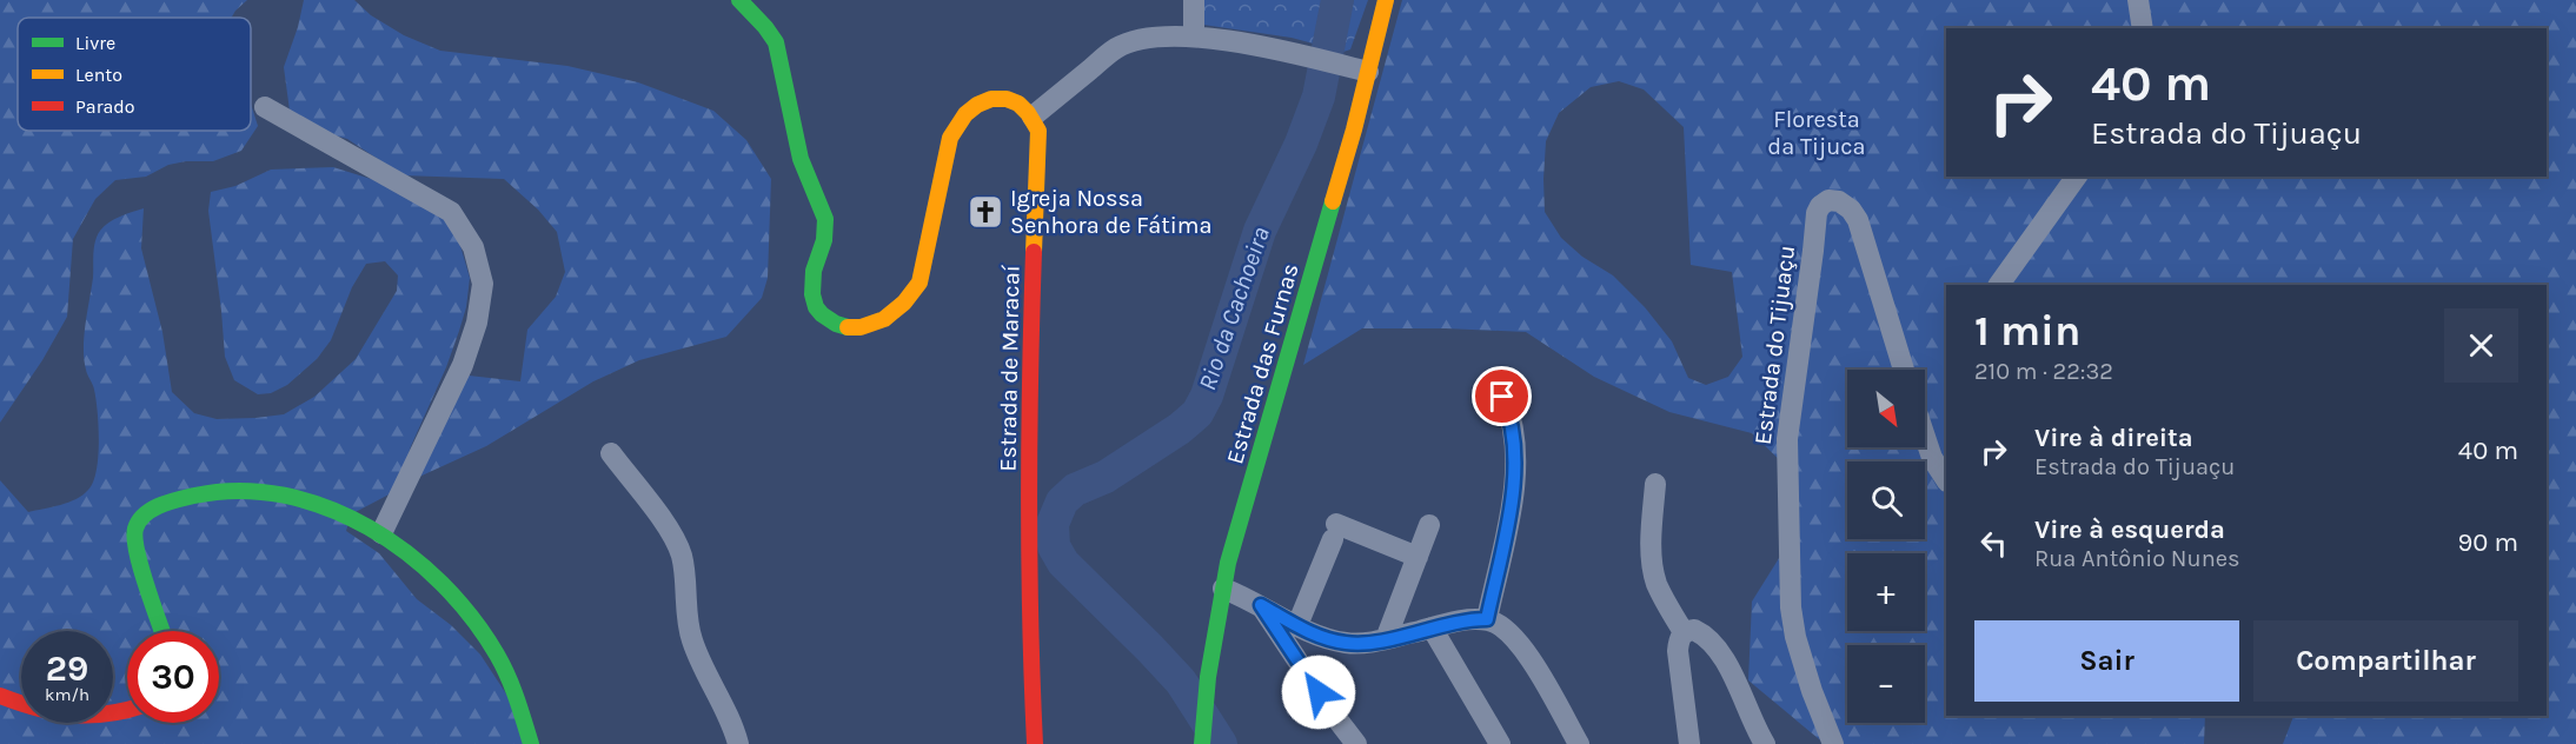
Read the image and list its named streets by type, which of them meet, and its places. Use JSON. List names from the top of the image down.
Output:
{
  "streets": {
    "street": ["Estrada do Tijuaçu", "Estrada das Furnas", "Estrada de Maracaí"]
  },
  "water": ["Rio da Cachoeira"],
  "parks": ["Floresta da Tijuca"],
  "places": {
    "church": ["Igreja Nossa Senhora de Fátima"]
  },
  "legend": ["Livre", "Lento", "Parado"],
  "north": "bottom right",
  "page": {
    "turn": ["40 m", "Estrada do Tijuaçu"],
    "heading": ["1 min", "210 m · 22:32"],
    "map_buttons": ["+", "−"],
    "list": [
      {
        "name": "Vire à direita",
        "note": "Estrada do Tijuaçu",
        "value": "40 m"
      },
      {
        "name": "Vire à esquerda",
        "note": "Rua Antônio Nunes",
        "value": "90 m"
      }
    ],
    "buttons": ["Sair", "Compartilhar"],
    "speed": "29 km/h",
    "limit": "30"
  }
}
